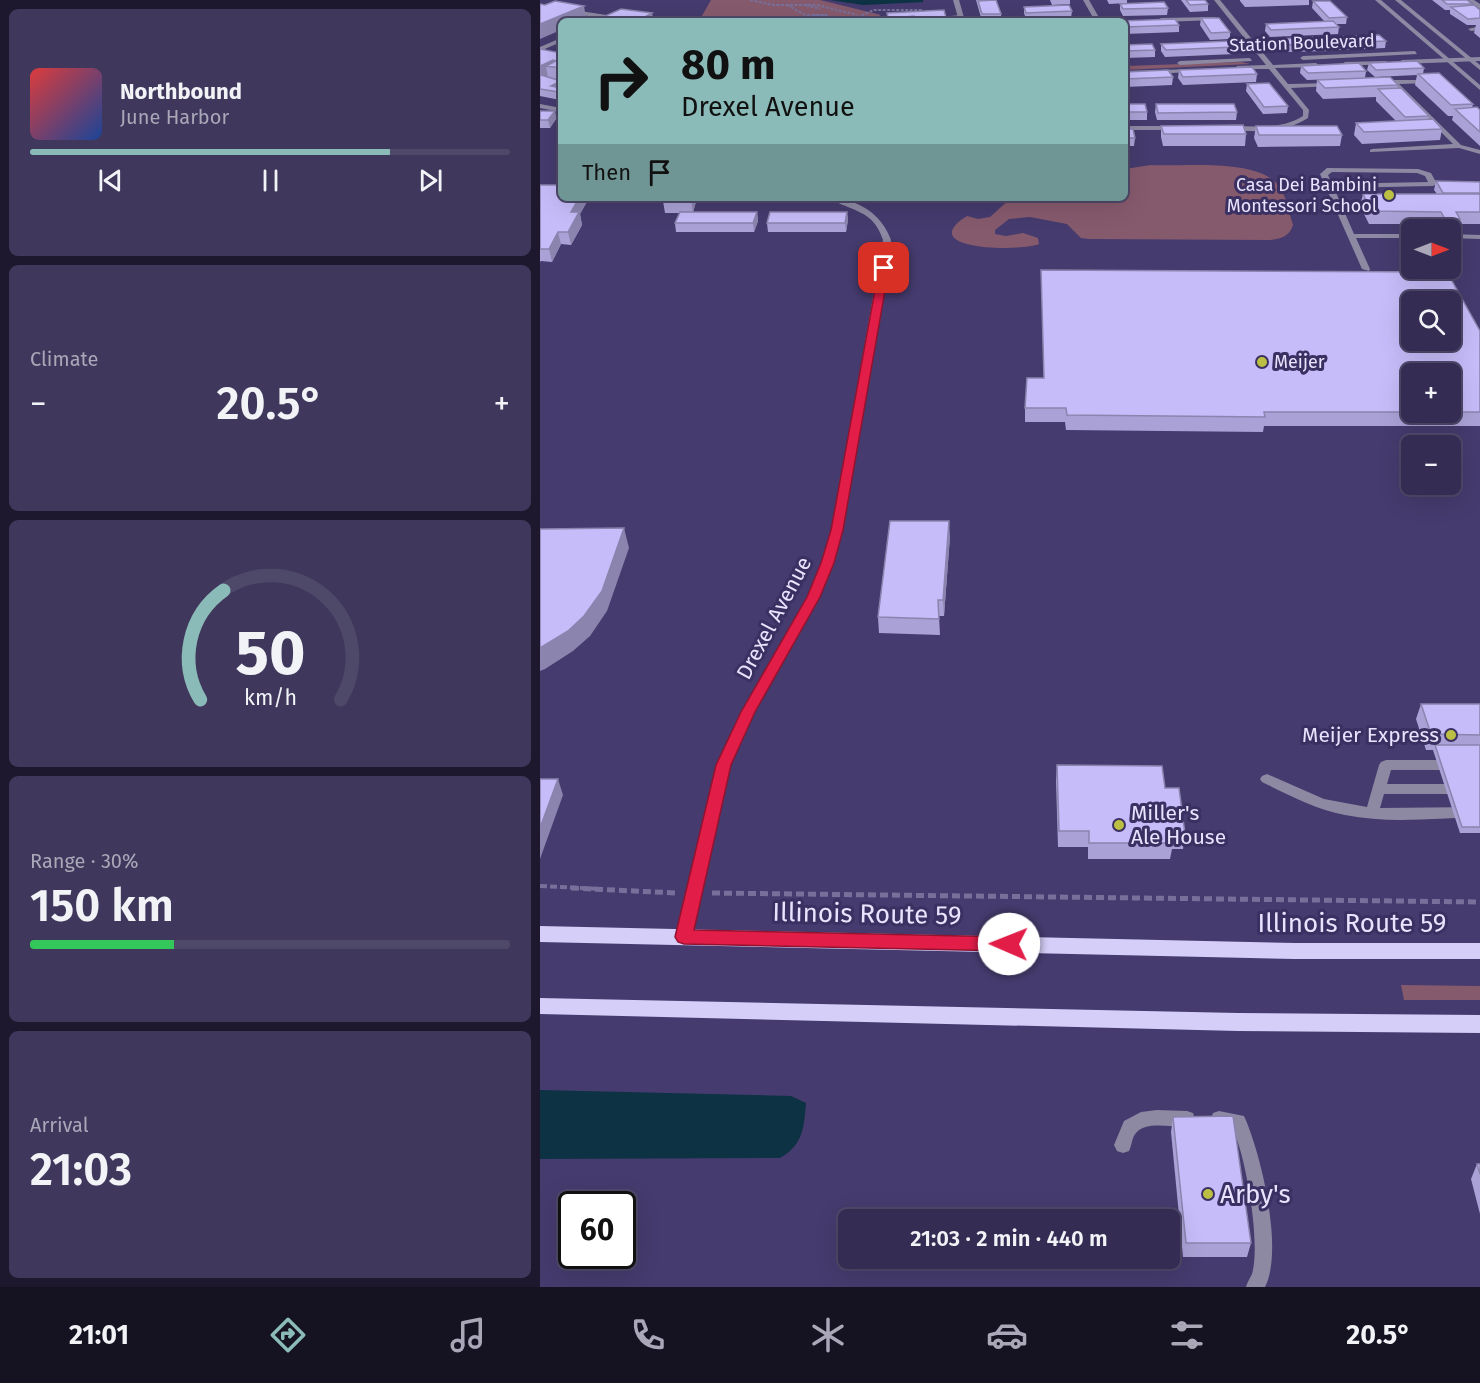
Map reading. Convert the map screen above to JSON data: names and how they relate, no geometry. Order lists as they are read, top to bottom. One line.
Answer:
{"streets":{"main road":["Illinois Route 59"],"street":["Station Boulevard","Drexel Avenue"]},"crossings":[["Drexel Avenue","Illinois Route 59"]],"places":["Casa Dei Bambini Montessori School","Meijer","Meijer Express","Miller's Ale House","Arby's"],"north":"right","page":{"turn":["80 m","Drexel Avenue"],"song":["Northbound","June Harbor"],"then":"Then","map_buttons":["+","−"],"tile":["Climate",["Range · 30%","150 km"],["Arrival","21:03"]],"heat":["−","20.5°","+"],"limit":"60","trip":"21:03 · 2 min · 440 m","tabs":["21:01","20.5°"],"gauge":["50","km/h"]}}
